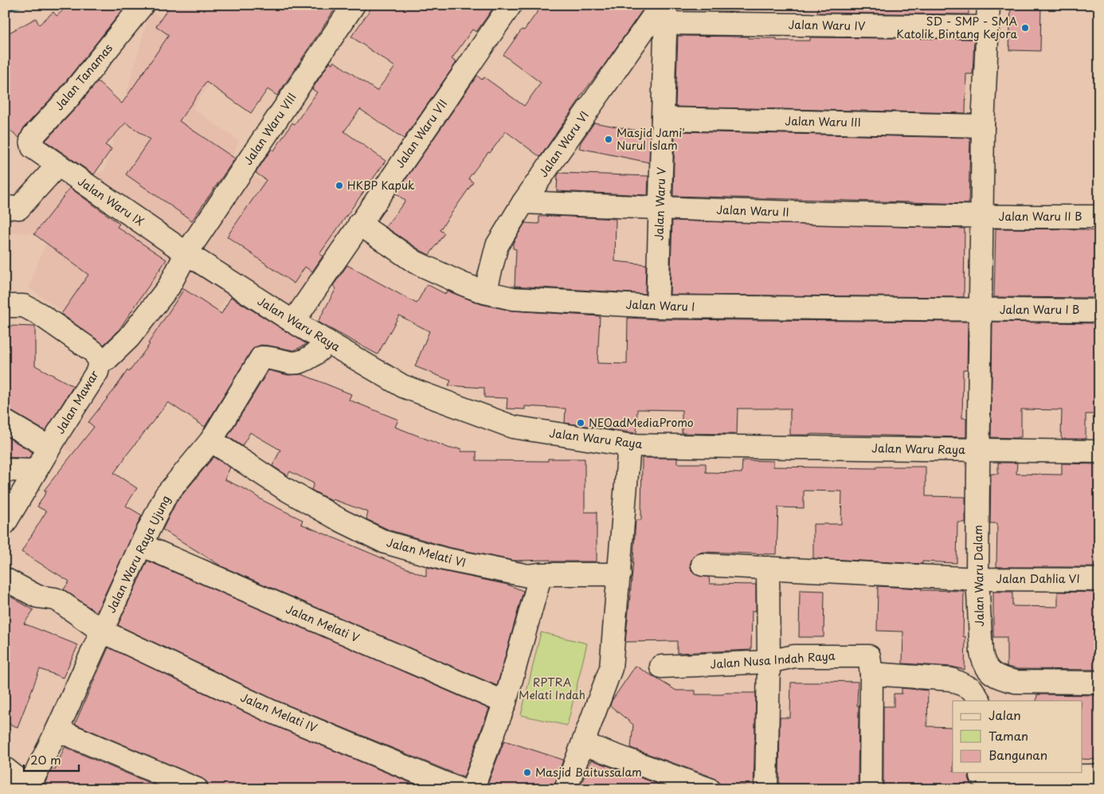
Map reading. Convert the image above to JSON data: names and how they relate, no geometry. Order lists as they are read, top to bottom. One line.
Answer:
{"streets":{"street":["Jalan Waru IV","Jalan Tanamas","Jalan Waru III","Jalan Waru VIII","Jalan Waru VII","Jalan Waru VI","Jalan Waru IX","Jalan Waru V","Jalan Waru II","Jalan Waru II B","Jalan Waru I","Jalan Waru I B","Jalan Waru Raya","Jalan Mawar","Jalan Melati VI","Jalan Waru Raya Ujung","Jalan Waru Dalam","Jalan Dahlia VI","Jalan Melati V","Jalan Nusa Indah Raya","Jalan Melati IV"]},"crossings":[["Jalan Waru IV","Jalan Waru VI"],["Jalan Waru IV","Jalan Waru V"],["Jalan Tanamas","Jalan Waru IX"],["Jalan Waru III","Jalan Waru V"],["Jalan Waru VIII","Jalan Waru IX"],["Jalan Waru VIII","Jalan Waru Raya"],["Jalan Waru VIII","Jalan Mawar"],["Jalan Waru VII","Jalan Waru I"],["Jalan Waru VII","Jalan Waru Raya"],["Jalan Waru VI","Jalan Waru V"],["Jalan Waru VI","Jalan Waru II"],["Jalan Waru VI","Jalan Waru I"],["Jalan Waru IX","Jalan Waru Raya"],["Jalan Waru IX","Jalan Mawar"],["Jalan Waru V","Jalan Waru II"],["Jalan Waru V","Jalan Waru I"],["Jalan Waru II","Jalan Waru II B"],["Jalan Waru I","Jalan Waru I B"],["Jalan Waru Raya","Jalan Mawar"],["Jalan Waru Raya","Jalan Waru Raya Ujung"],["Jalan Waru Raya","Jalan Waru Dalam"],["Jalan Melati VI","Jalan Waru Raya Ujung"],["Jalan Waru Raya Ujung","Jalan Melati V"],["Jalan Waru Raya Ujung","Jalan Melati IV"],["Jalan Waru Dalam","Jalan Dahlia VI"]],"parks":["RPTRA Melati Indah"],"places":["SD - SMP - SMA Katolik Bintang Kejora","Masjid Jami' Nurul Islam","HKBP Kapuk","NEOadMediaPromo","Masjid Baitussalam"],"legend":["Jalan","Taman","Bangunan"],"scale_bar":"20 m"}
